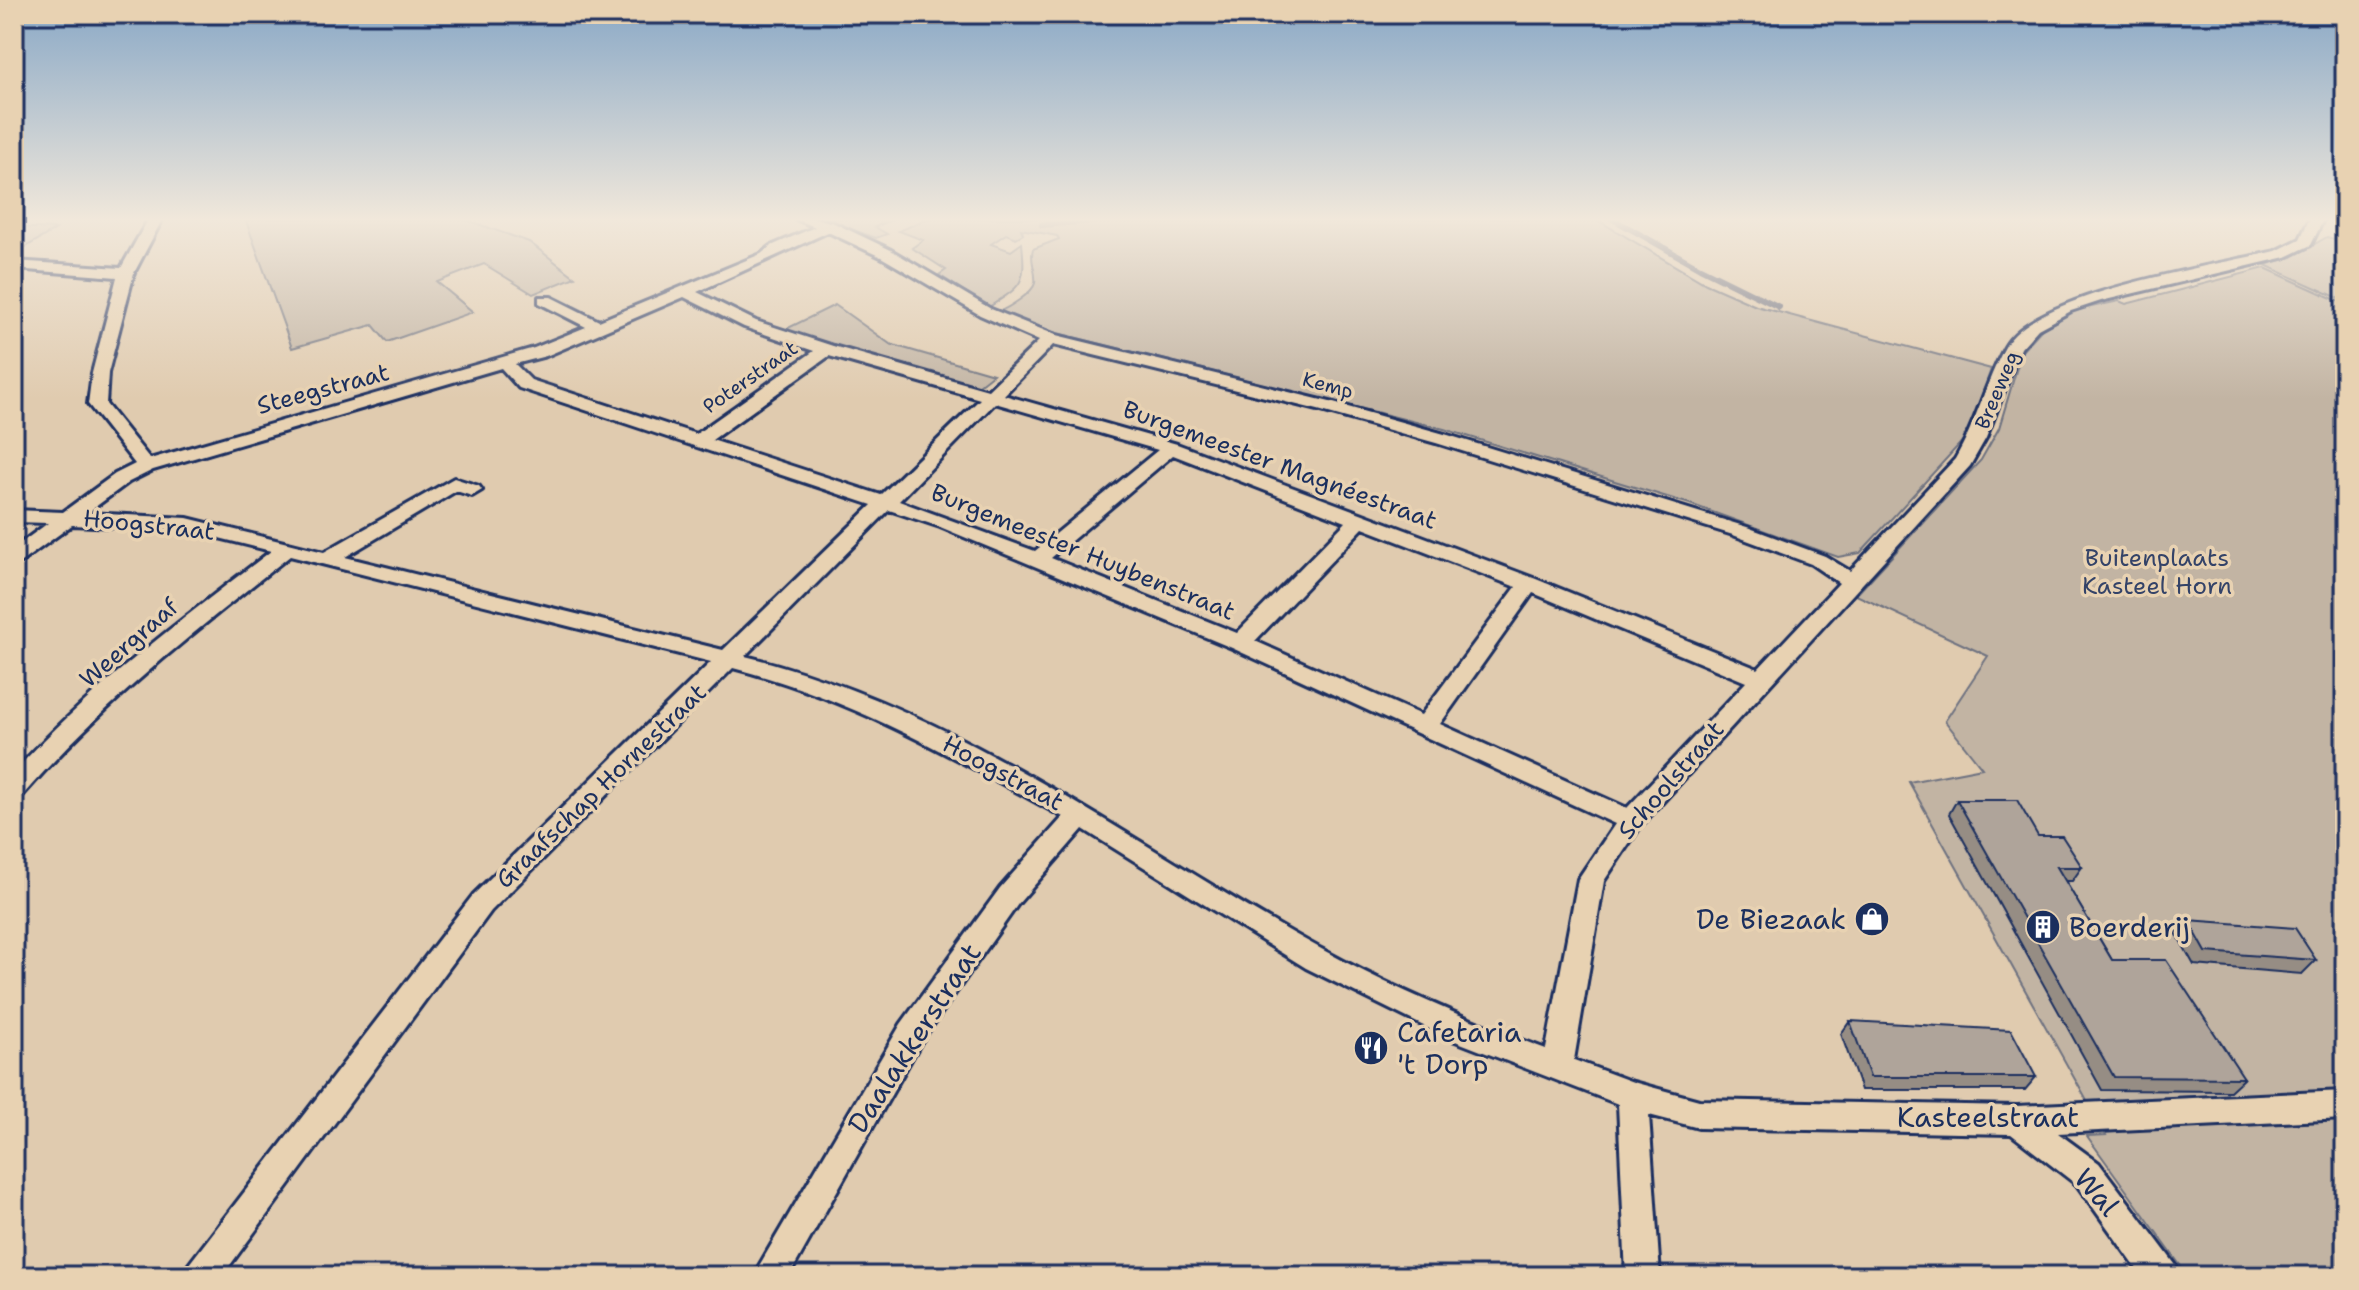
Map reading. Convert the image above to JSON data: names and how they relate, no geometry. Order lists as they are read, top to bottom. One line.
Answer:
{"streets":{"street":["Poterstraat","Kemp","Steegstraat","Breeweg","Burgemeester Magnéestraat","Hoogstraat","Burgemeester Huybenstraat","Weergraaf","Schoolstraat","Graafschap Hornestraat","Daalakkerstraat","Kasteelstraat","Wal"]},"crossings":[["Poterstraat","Burgemeester Magnéestraat"],["Poterstraat","Burgemeester Huybenstraat"],["Kemp","Breeweg"],["Kemp","Schoolstraat"],["Kemp","Graafschap Hornestraat"],["Steegstraat","Burgemeester Magnéestraat"],["Steegstraat","Hoogstraat"],["Steegstraat","Burgemeester Huybenstraat"],["Breeweg","Schoolstraat"],["Burgemeester Magnéestraat","Schoolstraat"],["Burgemeester Magnéestraat","Graafschap Hornestraat"],["Hoogstraat","Weergraaf"],["Hoogstraat","Schoolstraat"],["Hoogstraat","Graafschap Hornestraat"],["Hoogstraat","Daalakkerstraat"],["Hoogstraat","Kasteelstraat"],["Burgemeester Huybenstraat","Schoolstraat"],["Burgemeester Huybenstraat","Graafschap Hornestraat"],["Kasteelstraat","Wal"]],"parks":["Buitenplaats Kasteel Horn"],"places":{"shop":["De Biezaak"],"building":["Boerderij"],"restaurant":["Cafetaria 't Dorp"]}}
